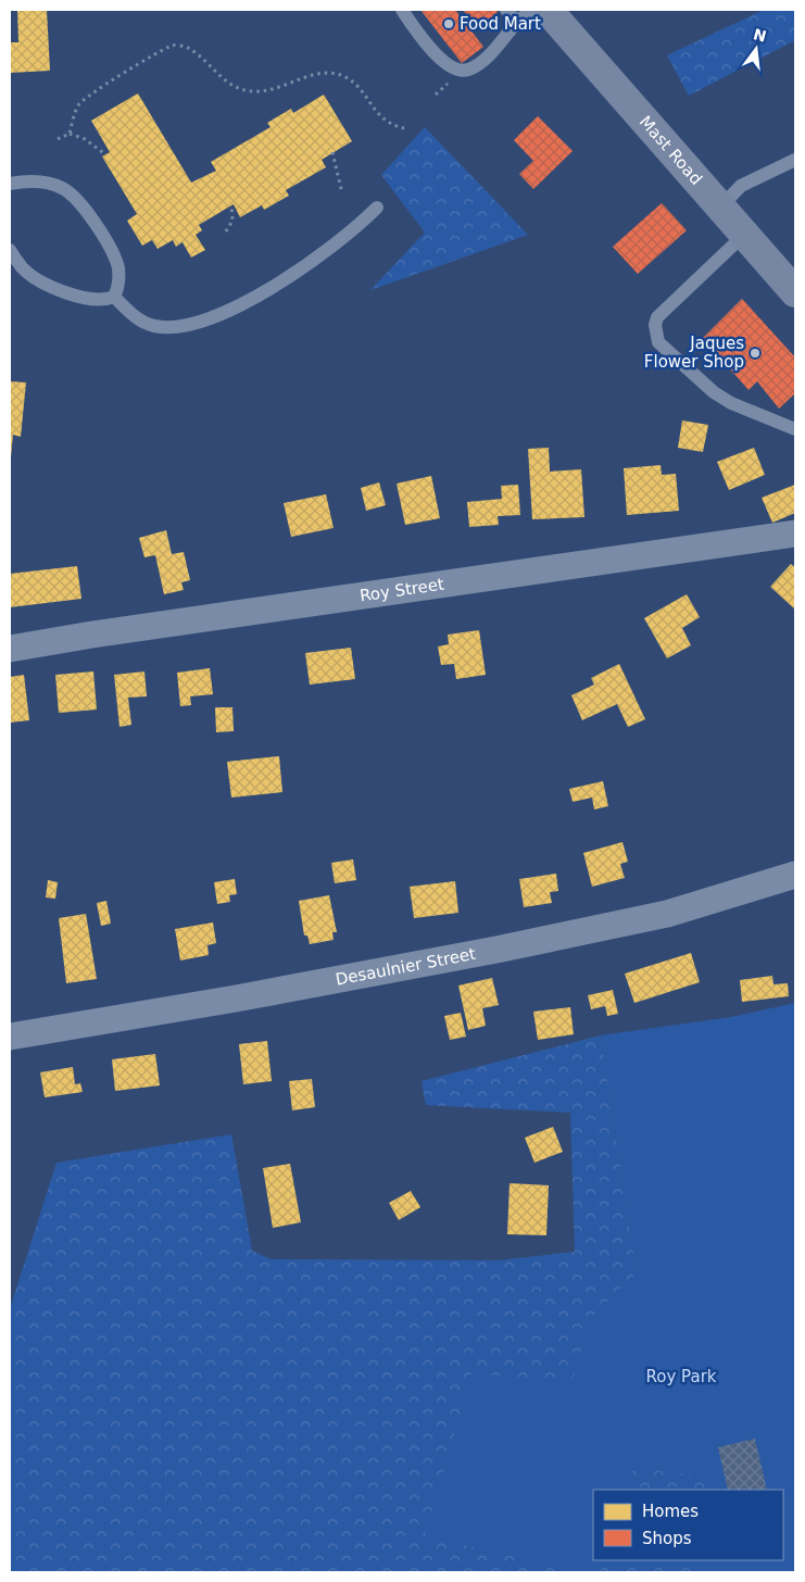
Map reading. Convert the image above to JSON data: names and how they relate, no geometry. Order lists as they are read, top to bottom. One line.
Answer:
{"streets":{"main road":["Mast Road"],"street":["Roy Street","Desaulnier Street"]},"parks":["Roy Park"],"places":["Food Mart","Jaques Flower Shop"],"legend":["Homes","Shops"],"north":"top"}
